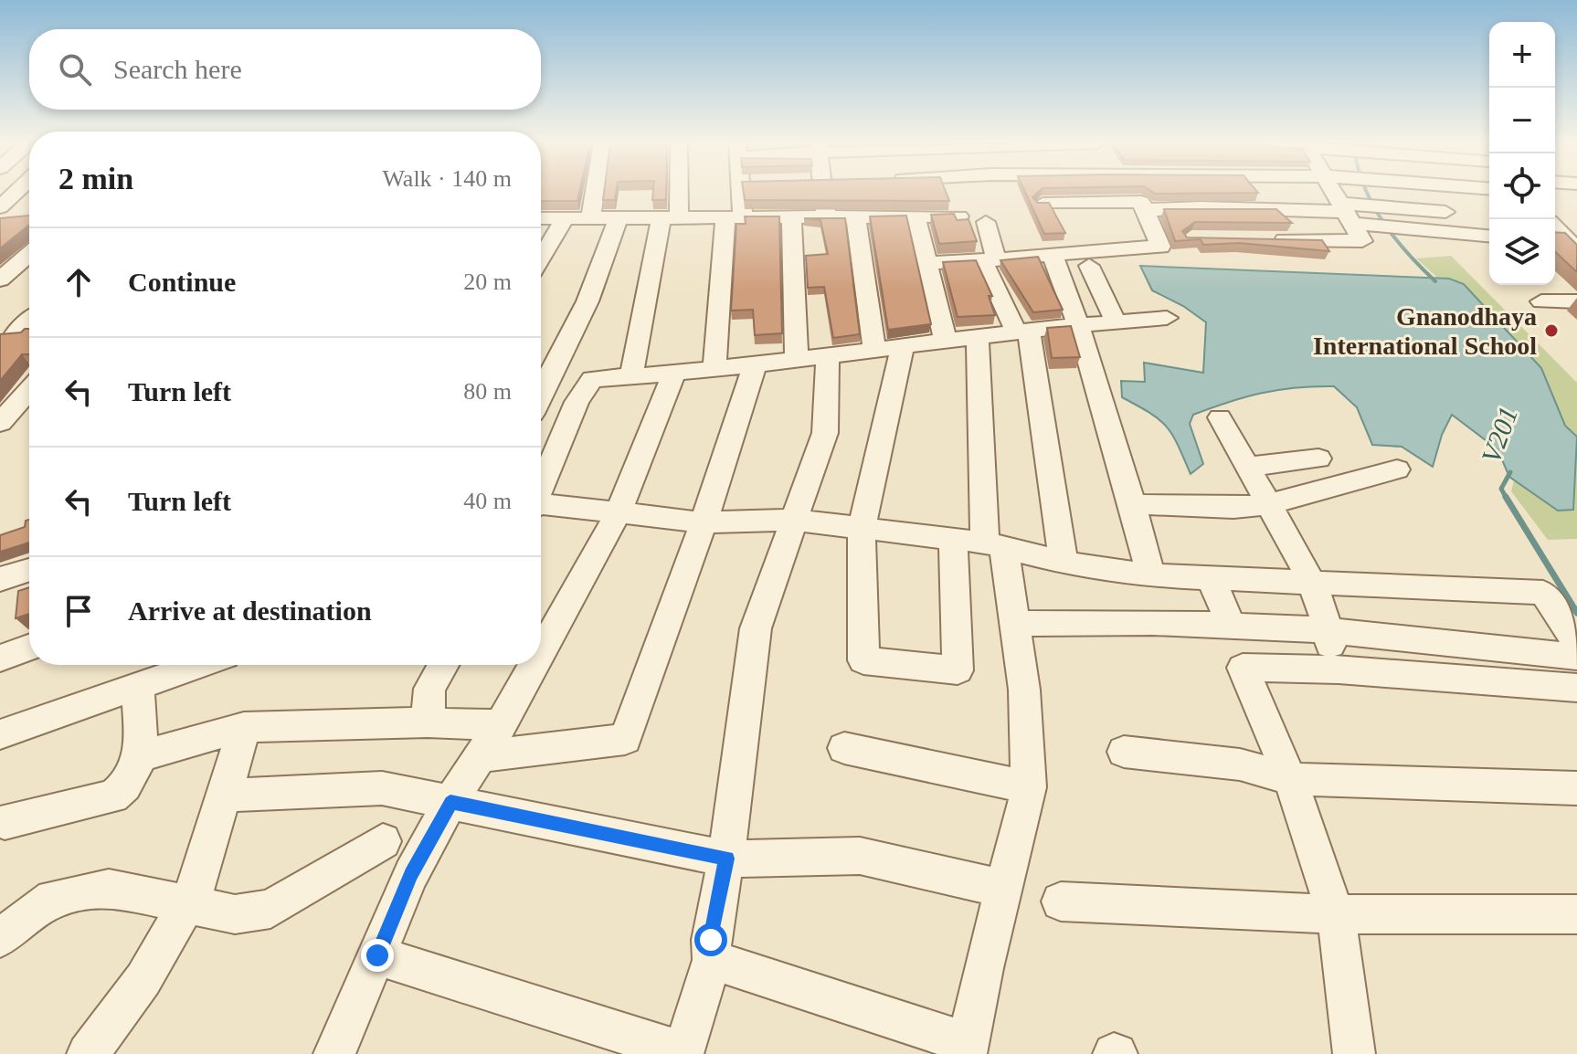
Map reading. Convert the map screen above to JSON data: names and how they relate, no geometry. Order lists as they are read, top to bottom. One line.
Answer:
{"water":["V201"],"places":["Gnanodhaya International School"],"page":{"map_buttons":["+","−"],"search":"Search here","heading":["2 min","Walk · 140 m"],"list":[["Continue","20 m"],["Turn left","80 m"],["Turn left","40 m"],"Arrive at destination"]}}
